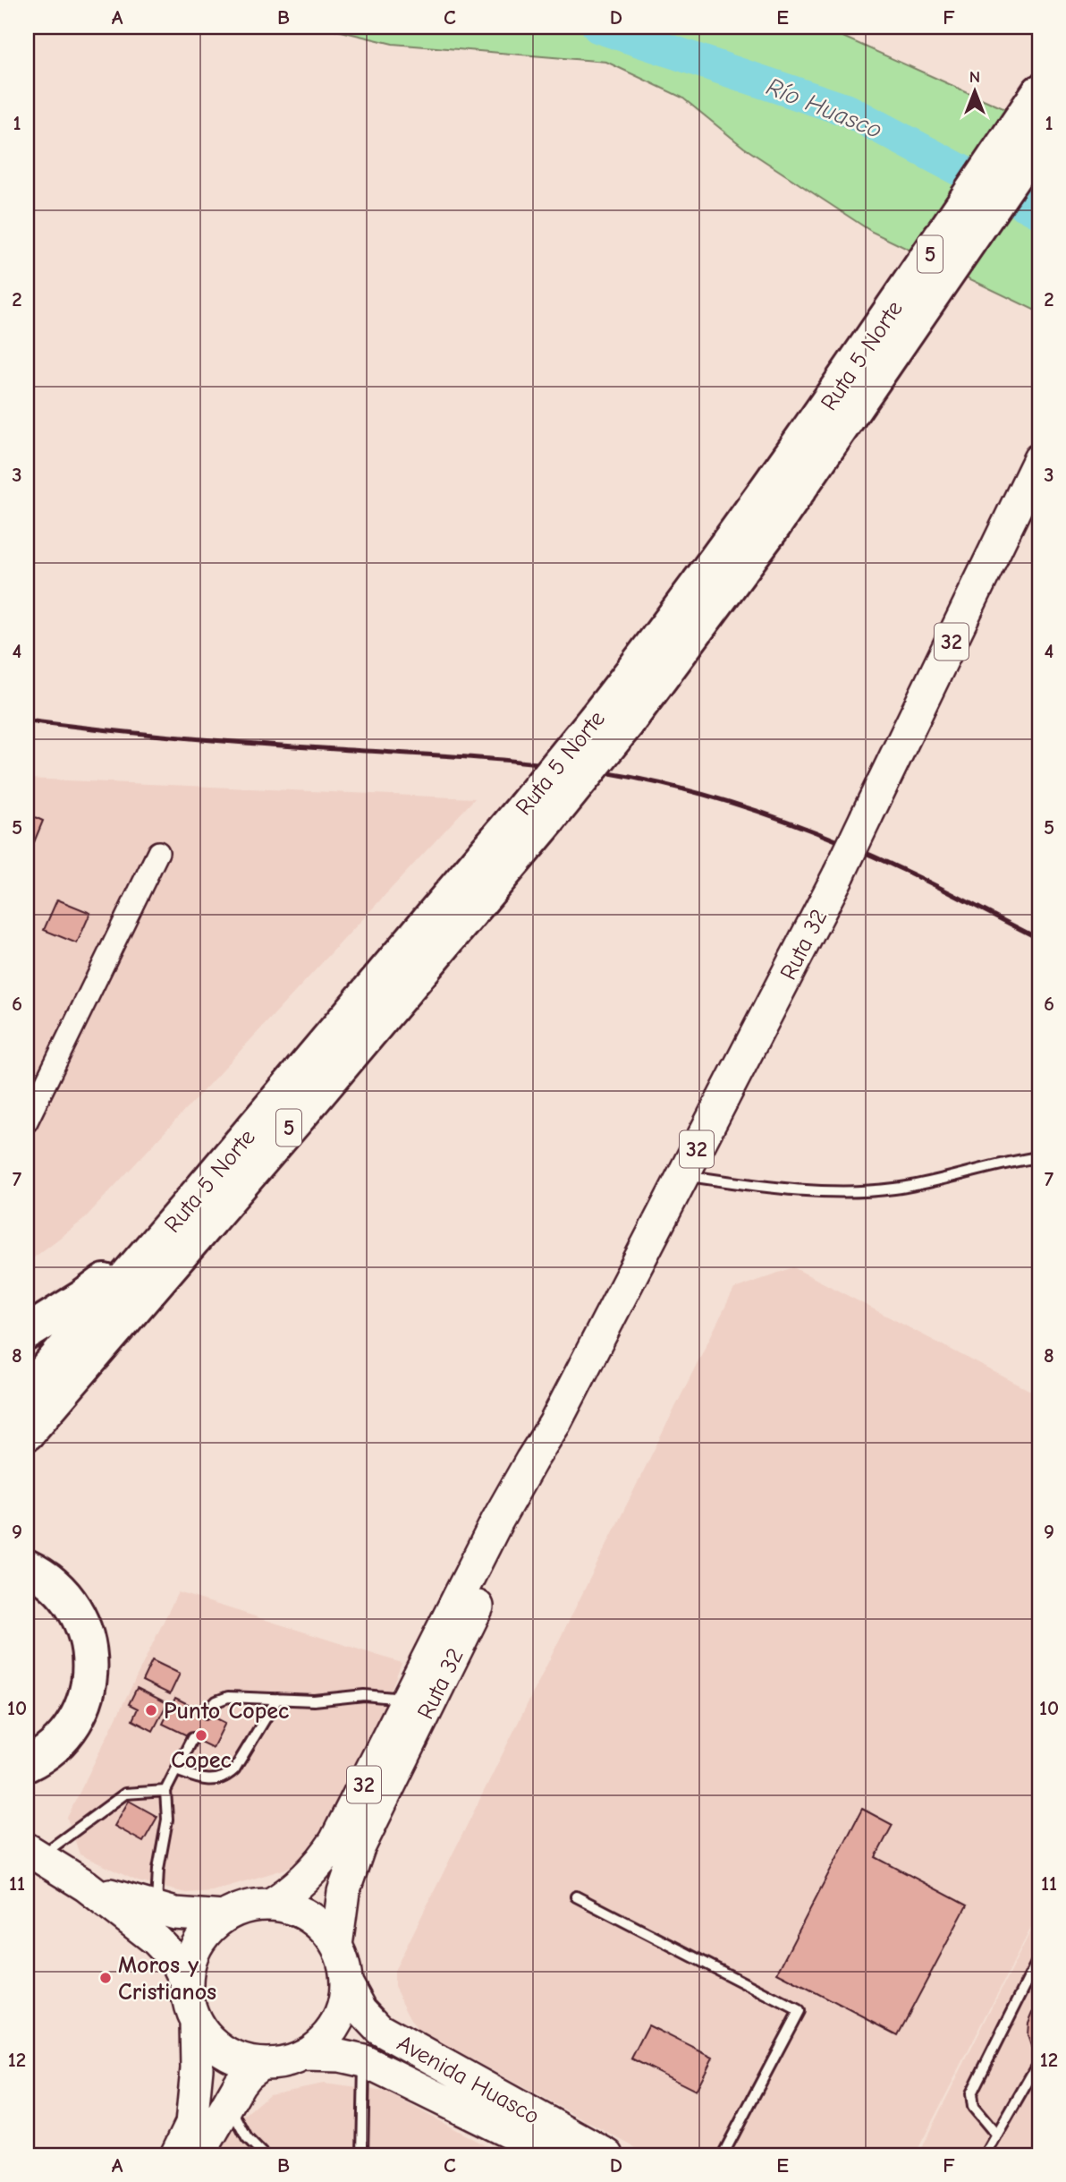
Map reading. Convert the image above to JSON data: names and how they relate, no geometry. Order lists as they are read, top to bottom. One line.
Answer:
{"streets":{"highway":["5","Ruta 5 Norte"],"main road":["32","Ruta 32","Avenida Huasco"]},"crossings":[["32","Ruta 32"],["32","Avenida Huasco"],["Ruta 32","Avenida Huasco"]],"water":["Río Huasco"],"places":["Punto Copec","Copec","Moros y Cristianos"],"north":"top","grid":{"columns":["A","B","C","D","E","F"],"rows":["1","2","3","4","5","6","7","8","9","10","11","12"]}}
